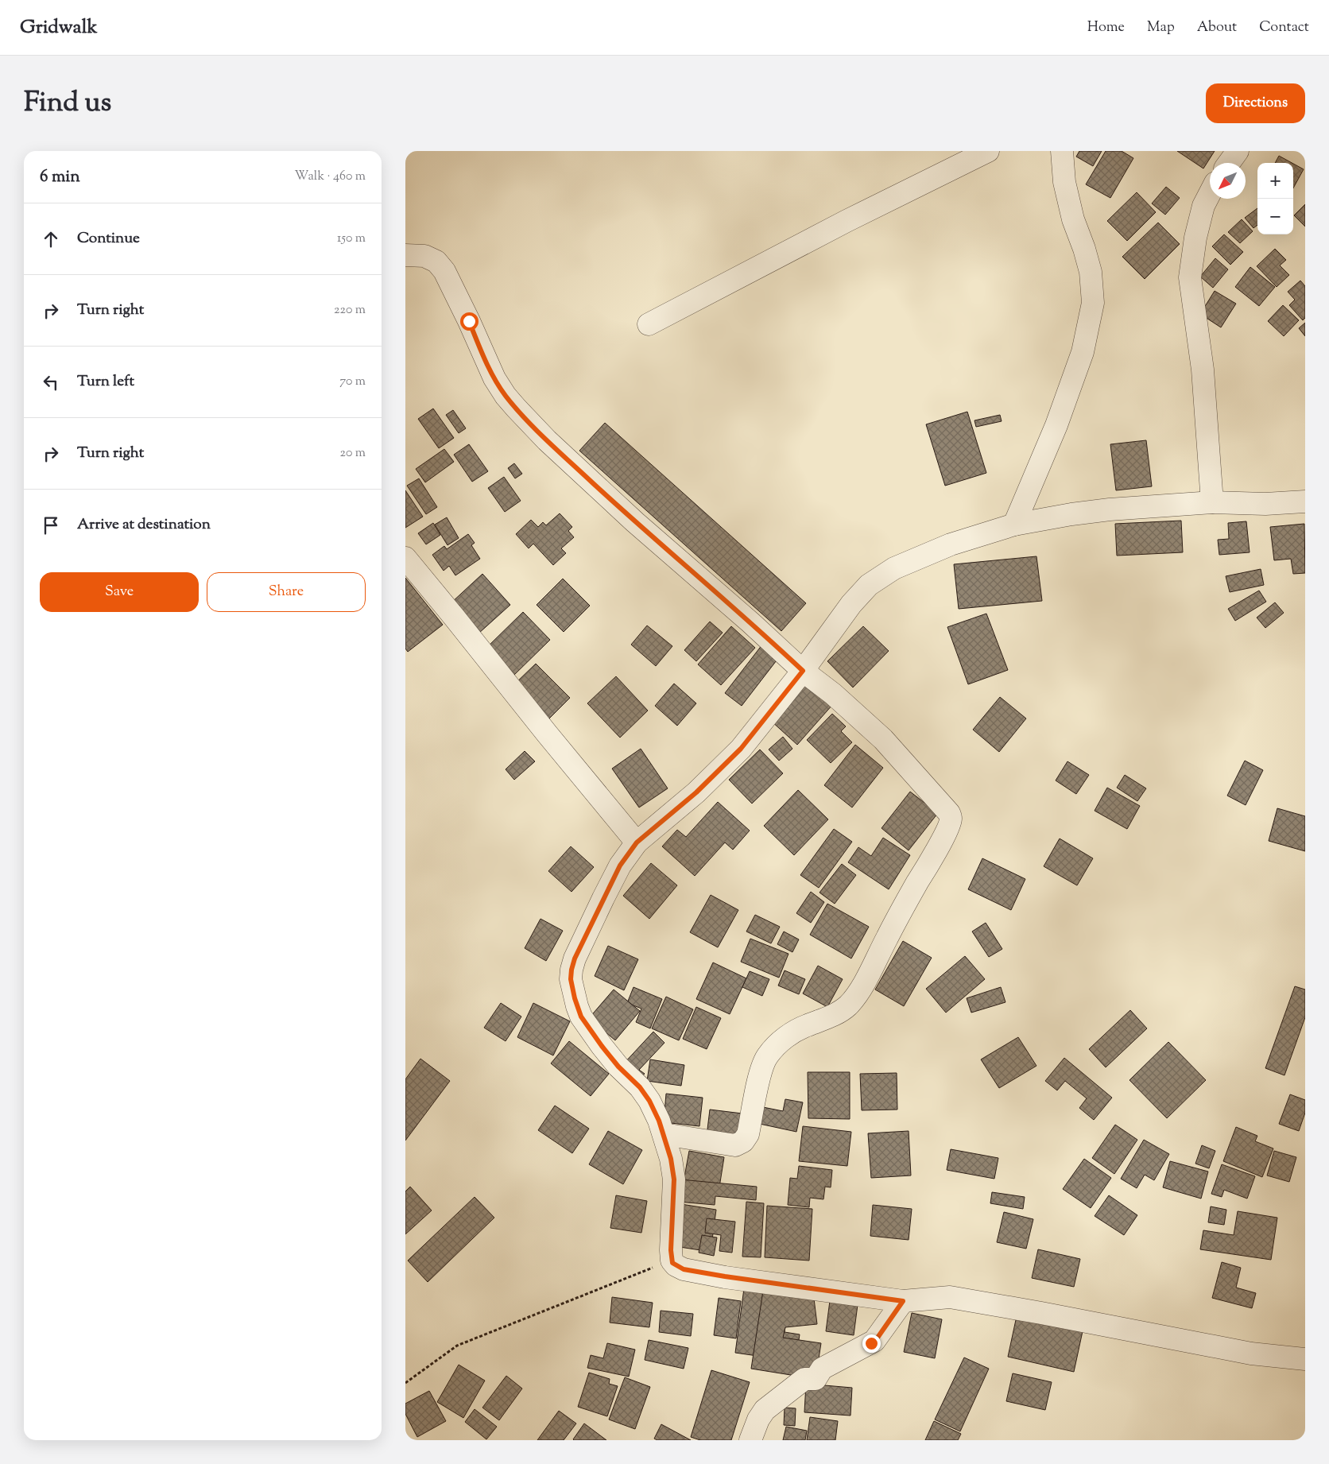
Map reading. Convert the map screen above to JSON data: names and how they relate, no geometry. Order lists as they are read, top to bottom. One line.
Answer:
{"north":"bottom left","page":{"header":"Gridwalk","nav":["Home","Map","About","Contact"],"title":"Find us","buttons":["Directions",["Save","Share"]],"heading":["6 min","Walk · 460 m"],"map_buttons":["+","−"],"list":[["Continue","150 m"],["Turn right","220 m"],["Turn left","70 m"],["Turn right","20 m"],"Arrive at destination"]}}
